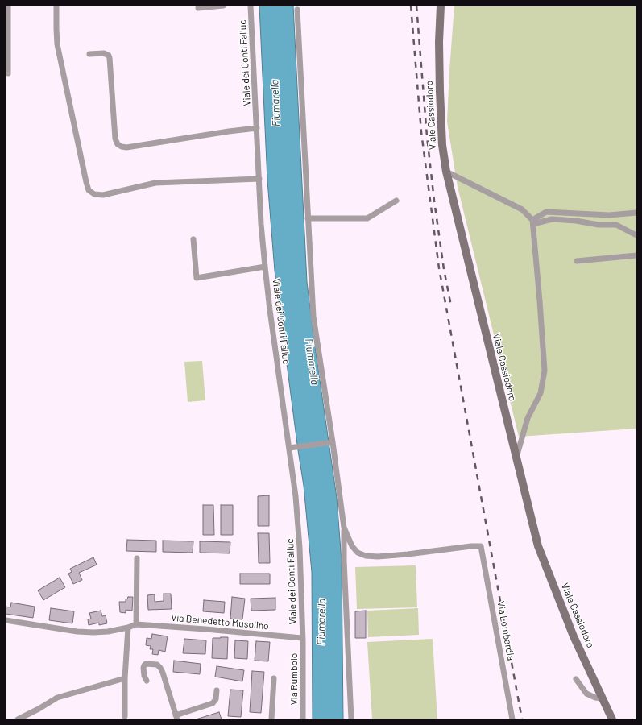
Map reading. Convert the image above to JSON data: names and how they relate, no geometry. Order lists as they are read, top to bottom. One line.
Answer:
{"streets":{"main road":["Viale Cassiodoro"],"street":["Viale dei Conti Falluc","Via Benedetto Musolino","Via Lombardia","Via Rumbolo"]},"crossings":[["Viale dei Conti Falluc","Via Benedetto Musolino"],["Viale dei Conti Falluc","Via Rumbolo"],["Via Benedetto Musolino","Via Rumbolo"]],"water":["Fiumarella"]}
